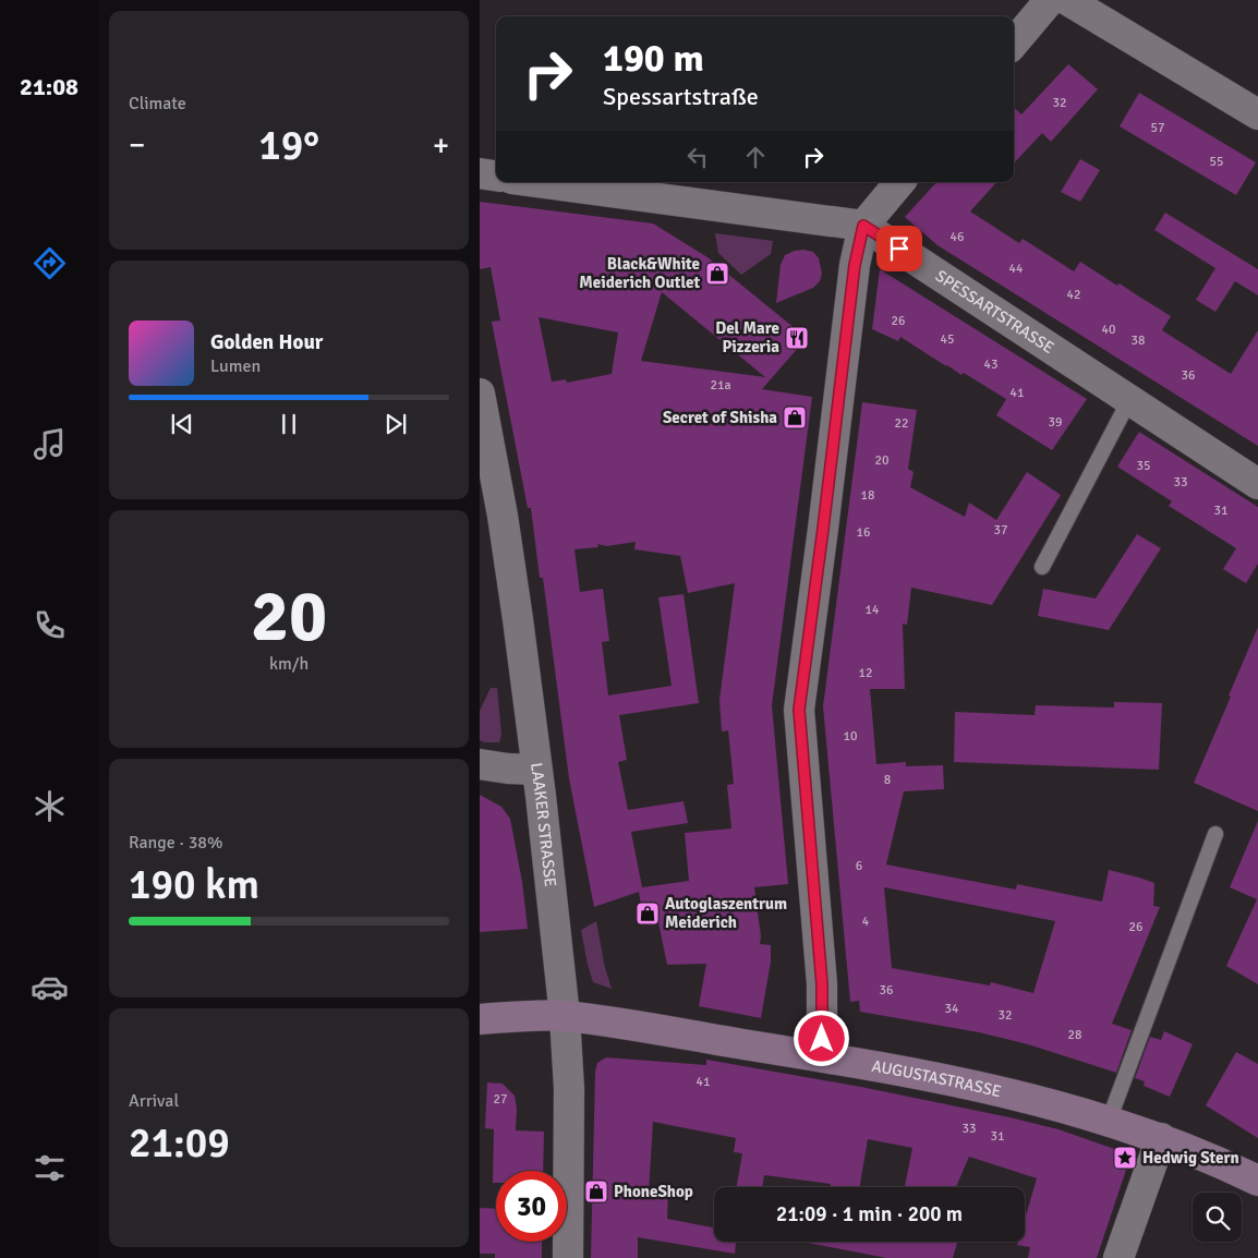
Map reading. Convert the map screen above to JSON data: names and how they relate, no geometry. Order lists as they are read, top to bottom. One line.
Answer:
{"streets":{"main road":["AUGUSTASTRASSE"],"street":["SPESSARTSTRASSE","LAAKER STRASSE"]},"crossings":[["LAAKER STRASSE","AUGUSTASTRASSE"]],"places":{"shop":["Black&White Meiderich Outlet","Secret of Shisha","Autoglaszentrum Meiderich","PhoneShop"],"restaurant":["Del Mare Pizzeria"],"place":["Hedwig Stern"]},"house_numbers":["32","57","55","46","44","42","26","40","45","38","43","36","21a","41","39","22","20","35","33","18","31","37","16","14","12","10","8","6","4","26","36","34","32","28","41","27","33","31"],"page":{"tabs":"21:08","tile":["Climate",["20","km/h"],["Range · 38%","190 km"],["Arrival","21:09"]],"turn":["190 m","Spessartstraße"],"heat":["−","19°","+"],"song":["Golden Hour","Lumen"],"limit":"30","trip":"21:09 · 1 min · 200 m"}}
